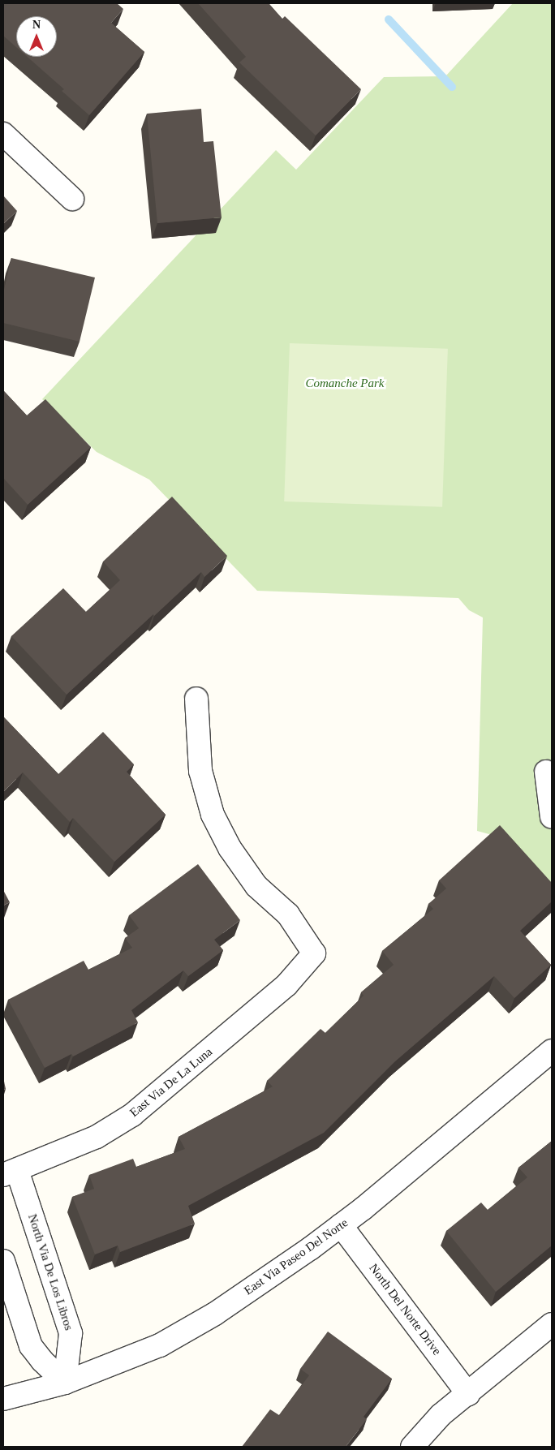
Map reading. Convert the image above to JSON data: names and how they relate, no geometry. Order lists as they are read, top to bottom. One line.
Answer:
{"streets":{"street":["East Via De La Luna","East Via Paseo Del Norte","North Via De Los Libros","North Del Norte Drive"]},"crossings":[["East Via De La Luna","North Via De Los Libros"],["East Via Paseo Del Norte","North Via De Los Libros"],["East Via Paseo Del Norte","North Del Norte Drive"]],"parks":["Comanche Park"],"north":"top"}
